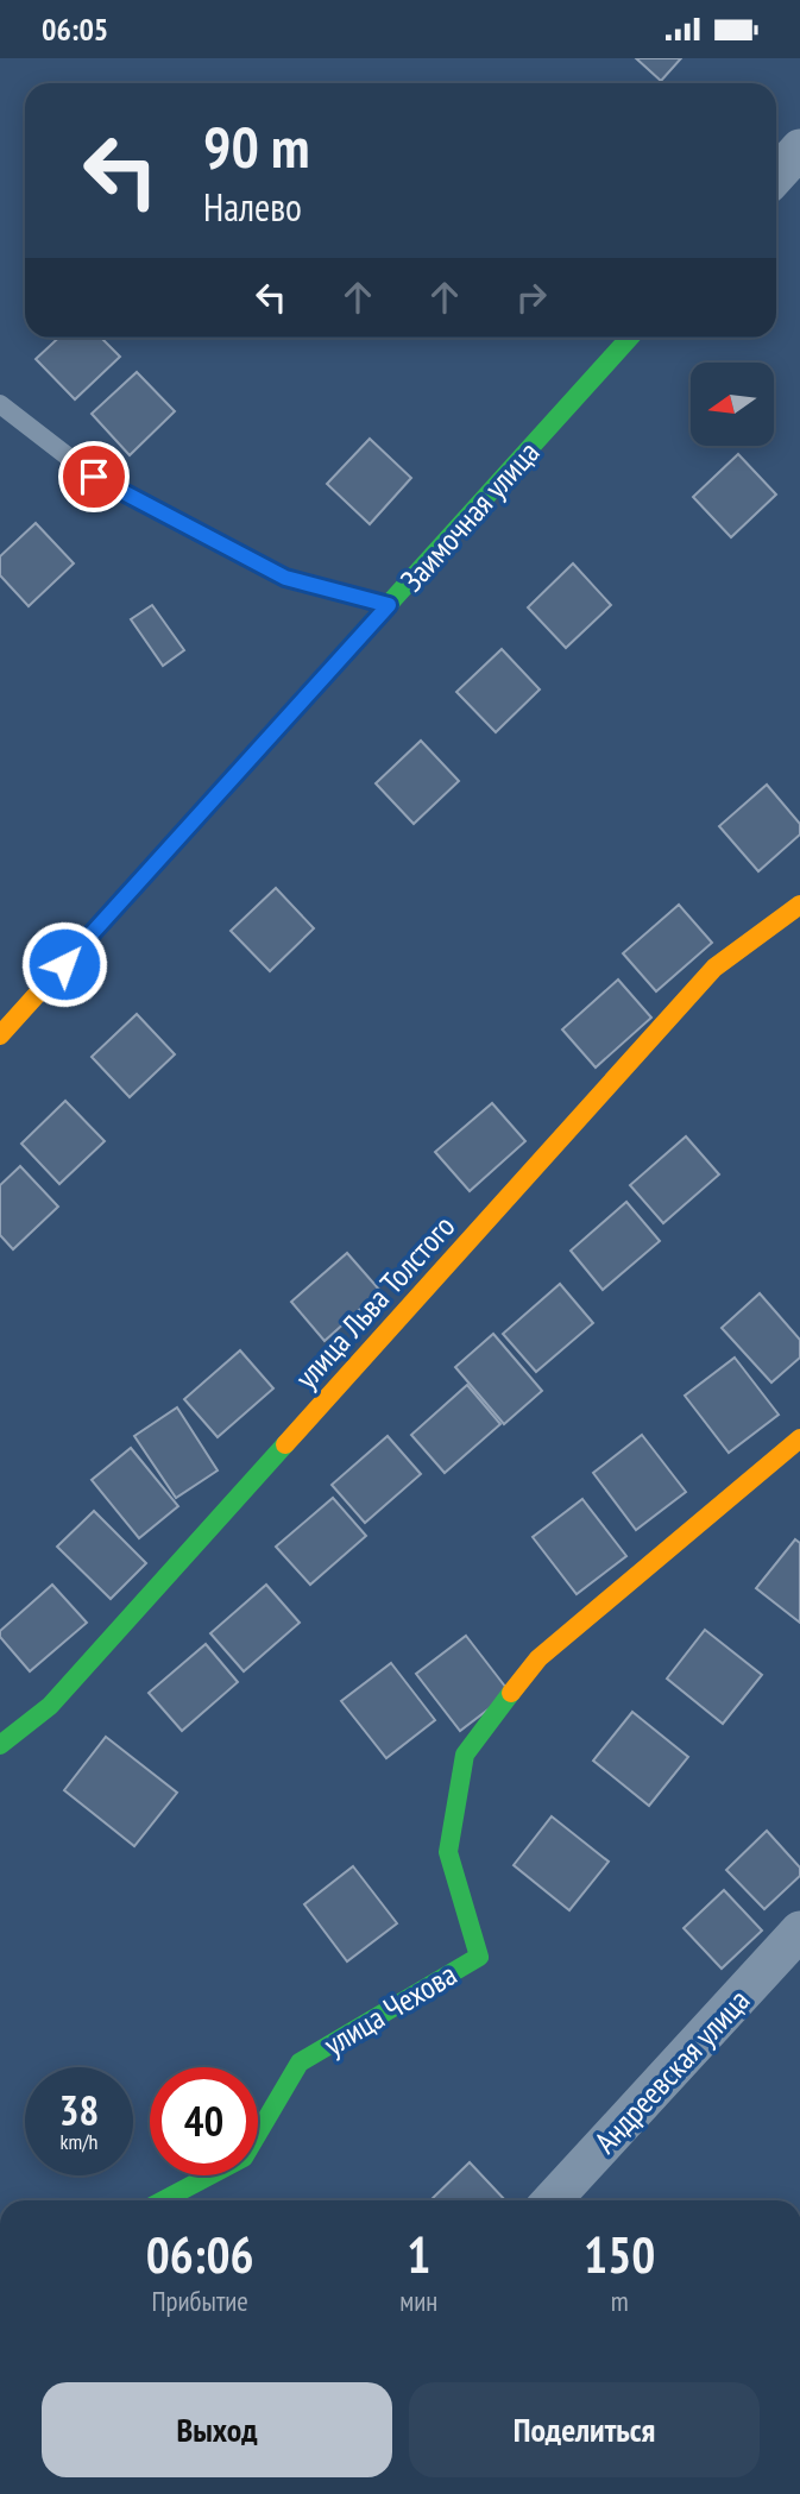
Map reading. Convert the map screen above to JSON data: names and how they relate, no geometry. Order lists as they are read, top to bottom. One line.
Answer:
{"streets":{"street":["Заимочная улица","улица Льва Толстого","улица Чехова","Андреевская улица"]},"north":"left","page":{"status":"06:05","turn":["90 m","Налево"],"speed":"38 km/h","limit":"40","eta":["06:06","Прибытие","1","мин","150","m"],"buttons":["Выход","Поделиться"]}}
